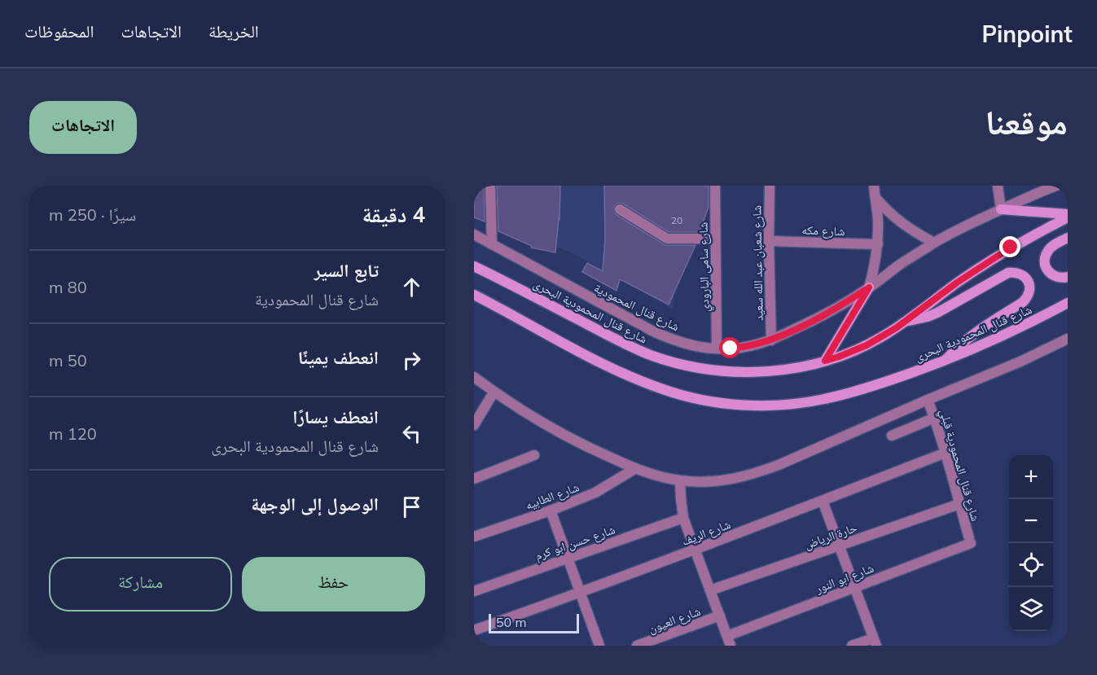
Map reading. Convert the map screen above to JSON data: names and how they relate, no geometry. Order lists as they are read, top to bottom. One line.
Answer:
{"streets":{"main road":["شارع قنال المحمودية البحرى"],"street":["شارع مكه","شارع شعبان عبد الله سعيد","شارع سامى البارودي","شارع قنال المحمودية","شارع قنال المحمودية قبلي","شارع الطابيه","شارع الريف","حارة الرياض","شارع حسن ابو كرم","شارع ابو النور","شارع العيون"]},"crossings":[["شارع مكه","شارع شعبان عبد الله سعيد"],["شارع شعبان عبد الله سعيد","شارع قنال المحمودية"],["شارع سامى البارودي","شارع قنال المحمودية"],["شارع قنال المحمودية قبلي","شارع الريف"],["شارع قنال المحمودية قبلي","حارة الرياض"],["شارع قنال المحمودية قبلي","شارع ابو النور"]],"house_numbers":["20"],"scale_bar":"50 m","page":{"header":"Pinpoint","nav":["الخريطة","الاتجاهات","المحفوظات"],"title":"موقعنا","buttons":["الاتجاهات",["حفظ","مشاركة"]],"heading":["4 دقيقة","سيرًا · 250 m"],"list":[["تابع السير","شارع قنال المحمودية","80 m"],["انعطف يمينًا","50 m"],["انعطف يسارًا","شارع قنال المحمودية البحرى","120 m"],"الوصول إلى الوجهة"],"map_buttons":["+","−"],"scale":"50 m"}}
